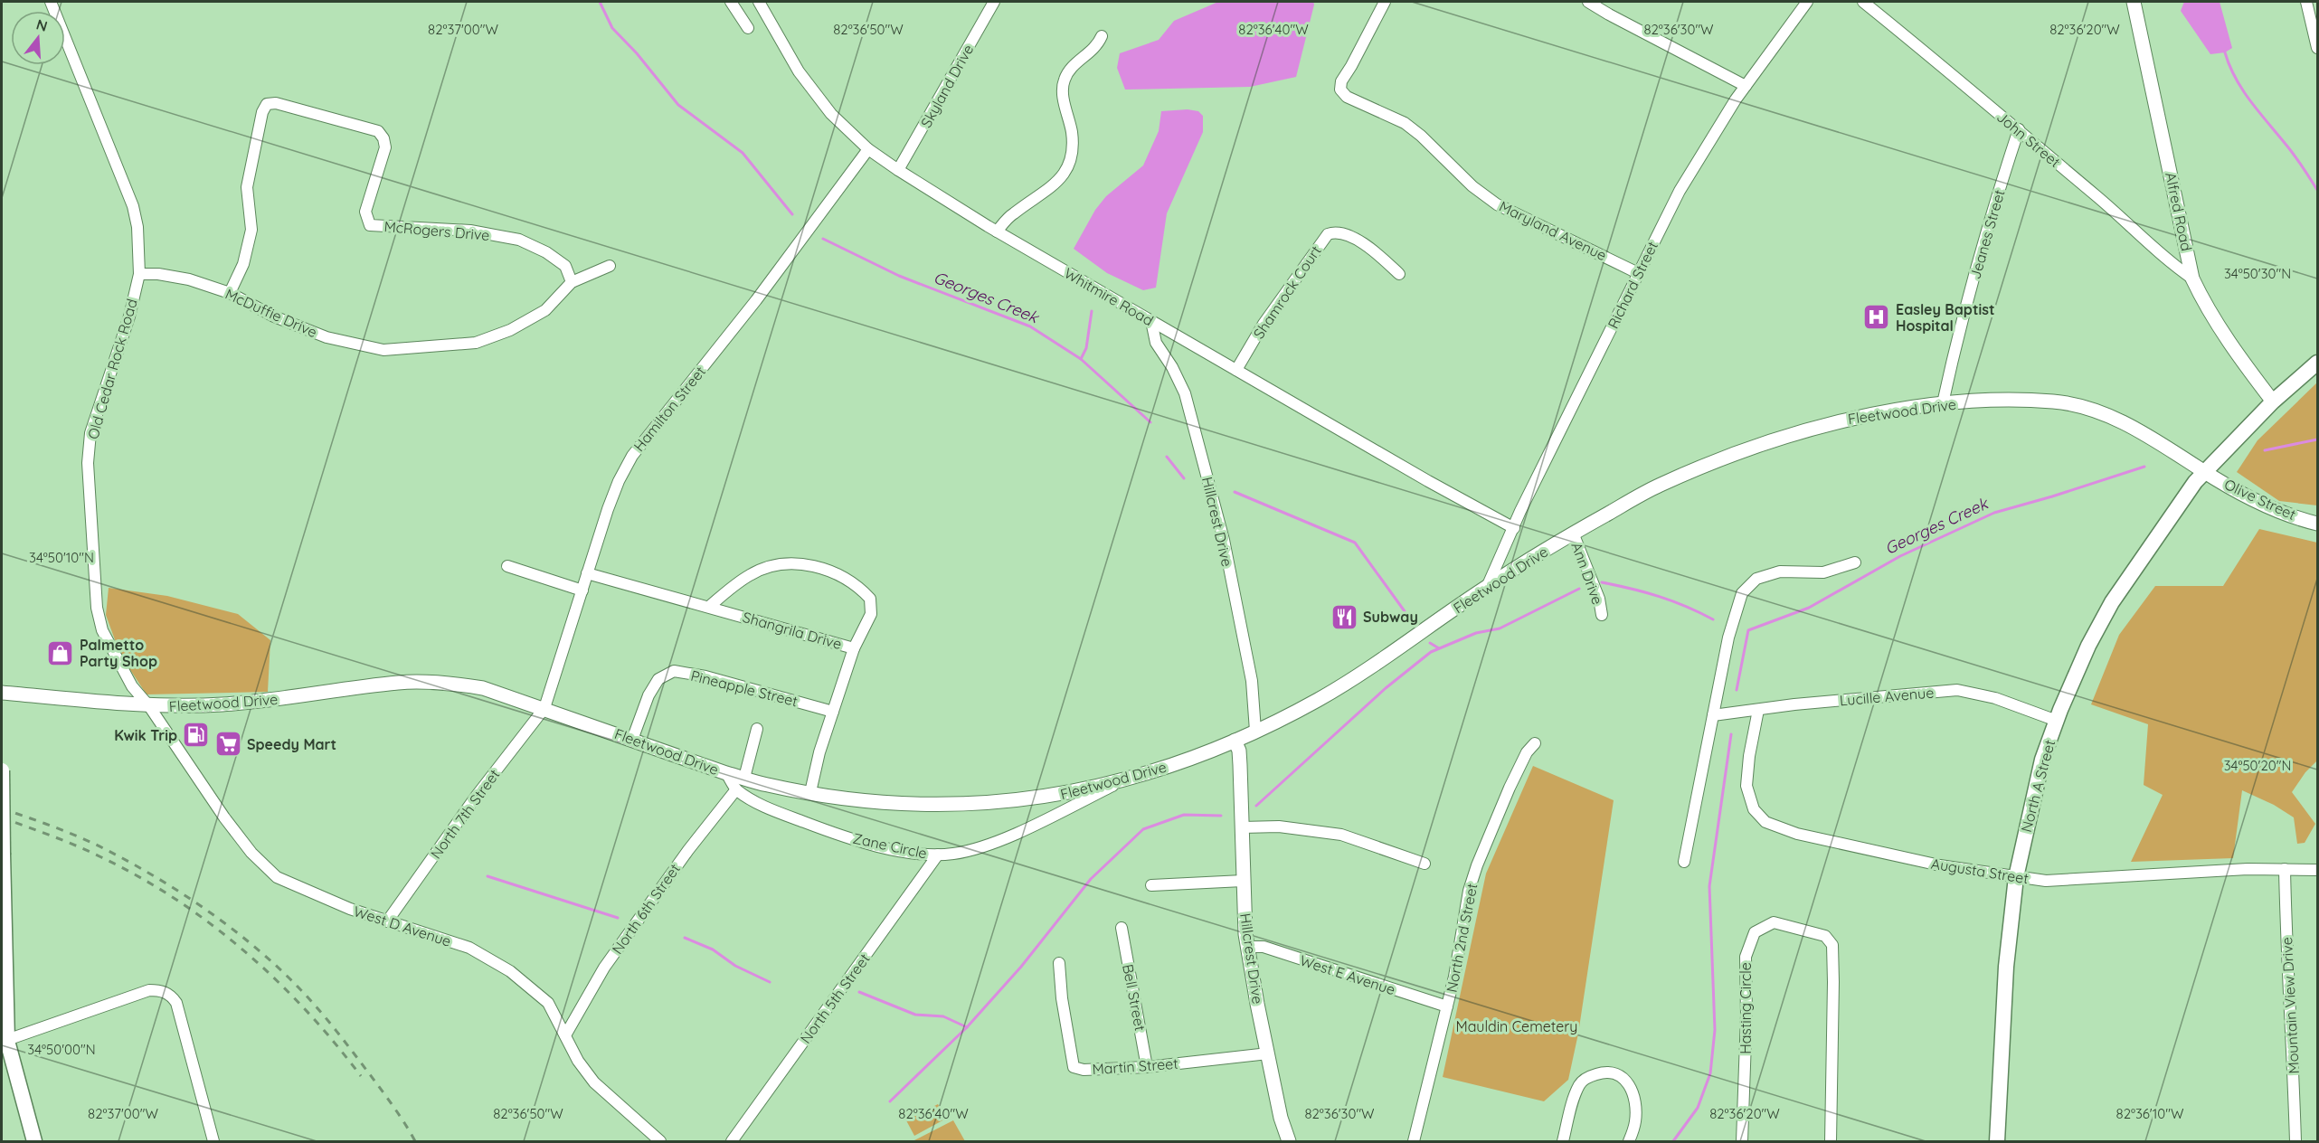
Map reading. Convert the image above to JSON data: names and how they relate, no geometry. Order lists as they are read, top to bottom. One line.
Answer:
{"streets":{"main road":["North A Street"],"street":["Skyland Drive","John Street","Alfred Road","McRogers Drive","Maryland Avenue","Jeanes Street","Richard Street","Shamrock Court","Whitmire Road","McDuffie Drive","Old Cedar Rock Road","Hamilton Street","Fleetwood Drive","Olive Street","Hillcrest Drive","Ann Drive","Shangrila Drive","Pineapple Street","Lucille Avenue","North 7th Street","Zane Circle","Augusta Street","North 6th Street","West D Avenue","North 2nd Street","West E Avenue","Bell Street","North 5th Street","Mountain View Drive","Hasting Circle","Martin Street"]},"crossings":[["Skyland Drive","Whitmire Road"],["John Street","Alfred Road"],["John Street","Jeanes Street"],["Alfred Road","North A Street"],["McRogers Drive","McDuffie Drive"],["Maryland Avenue","Richard Street"],["Jeanes Street","Fleetwood Drive"],["Richard Street","Whitmire Road"],["Richard Street","Fleetwood Drive"],["Shamrock Court","Whitmire Road"],["Whitmire Road","Hamilton Street"],["Whitmire Road","Hillcrest Drive"],["McDuffie Drive","Old Cedar Rock Road"],["Old Cedar Rock Road","Fleetwood Drive"],["Old Cedar Rock Road","West D Avenue"],["Hamilton Street","Fleetwood Drive"],["Hamilton Street","Shangrila Drive"],["Hamilton Street","North 7th Street"],["Fleetwood Drive","Olive Street"],["Fleetwood Drive","Hillcrest Drive"],["Fleetwood Drive","Ann Drive"],["Fleetwood Drive","Shangrila Drive"],["Fleetwood Drive","Pineapple Street"],["Fleetwood Drive","North A Street"],["Fleetwood Drive","North 7th Street"],["Fleetwood Drive","Zane Circle"],["Fleetwood Drive","North 6th Street"],["Fleetwood Drive","West D Avenue"],["Olive Street","North A Street"],["Hillcrest Drive","West E Avenue"],["Hillcrest Drive","Martin Street"],["Shangrila Drive","Pineapple Street"],["Lucille Avenue","North A Street"],["Lucille Avenue","Augusta Street"],["North A Street","Augusta Street"],["North 7th Street","West D Avenue"],["Zane Circle","North 6th Street"],["Zane Circle","North 5th Street"],["Augusta Street","Mountain View Drive"],["North 6th Street","West D Avenue"],["North 2nd Street","West E Avenue"],["Bell Street","Martin Street"]],"water":["Georges Creek"],"parks":["Mauldin Cemetery"],"places":{"hospital":["Easley Baptist Hospital"],"restaurant":["Subway"],"shop":["Palmetto Party Shop"],"fuel station":["Kwik Trip"],"supermarket":["Speedy Mart"]},"north":"top","coordinates":["82°37'00\"W","82°36'50\"W","82°36'40\"W","82°36'30\"W","82°36'20\"W","34°50'30\"N","34°50'10\"N","34°50'20\"N","34°50'00\"N","82°36'10\"W"]}
